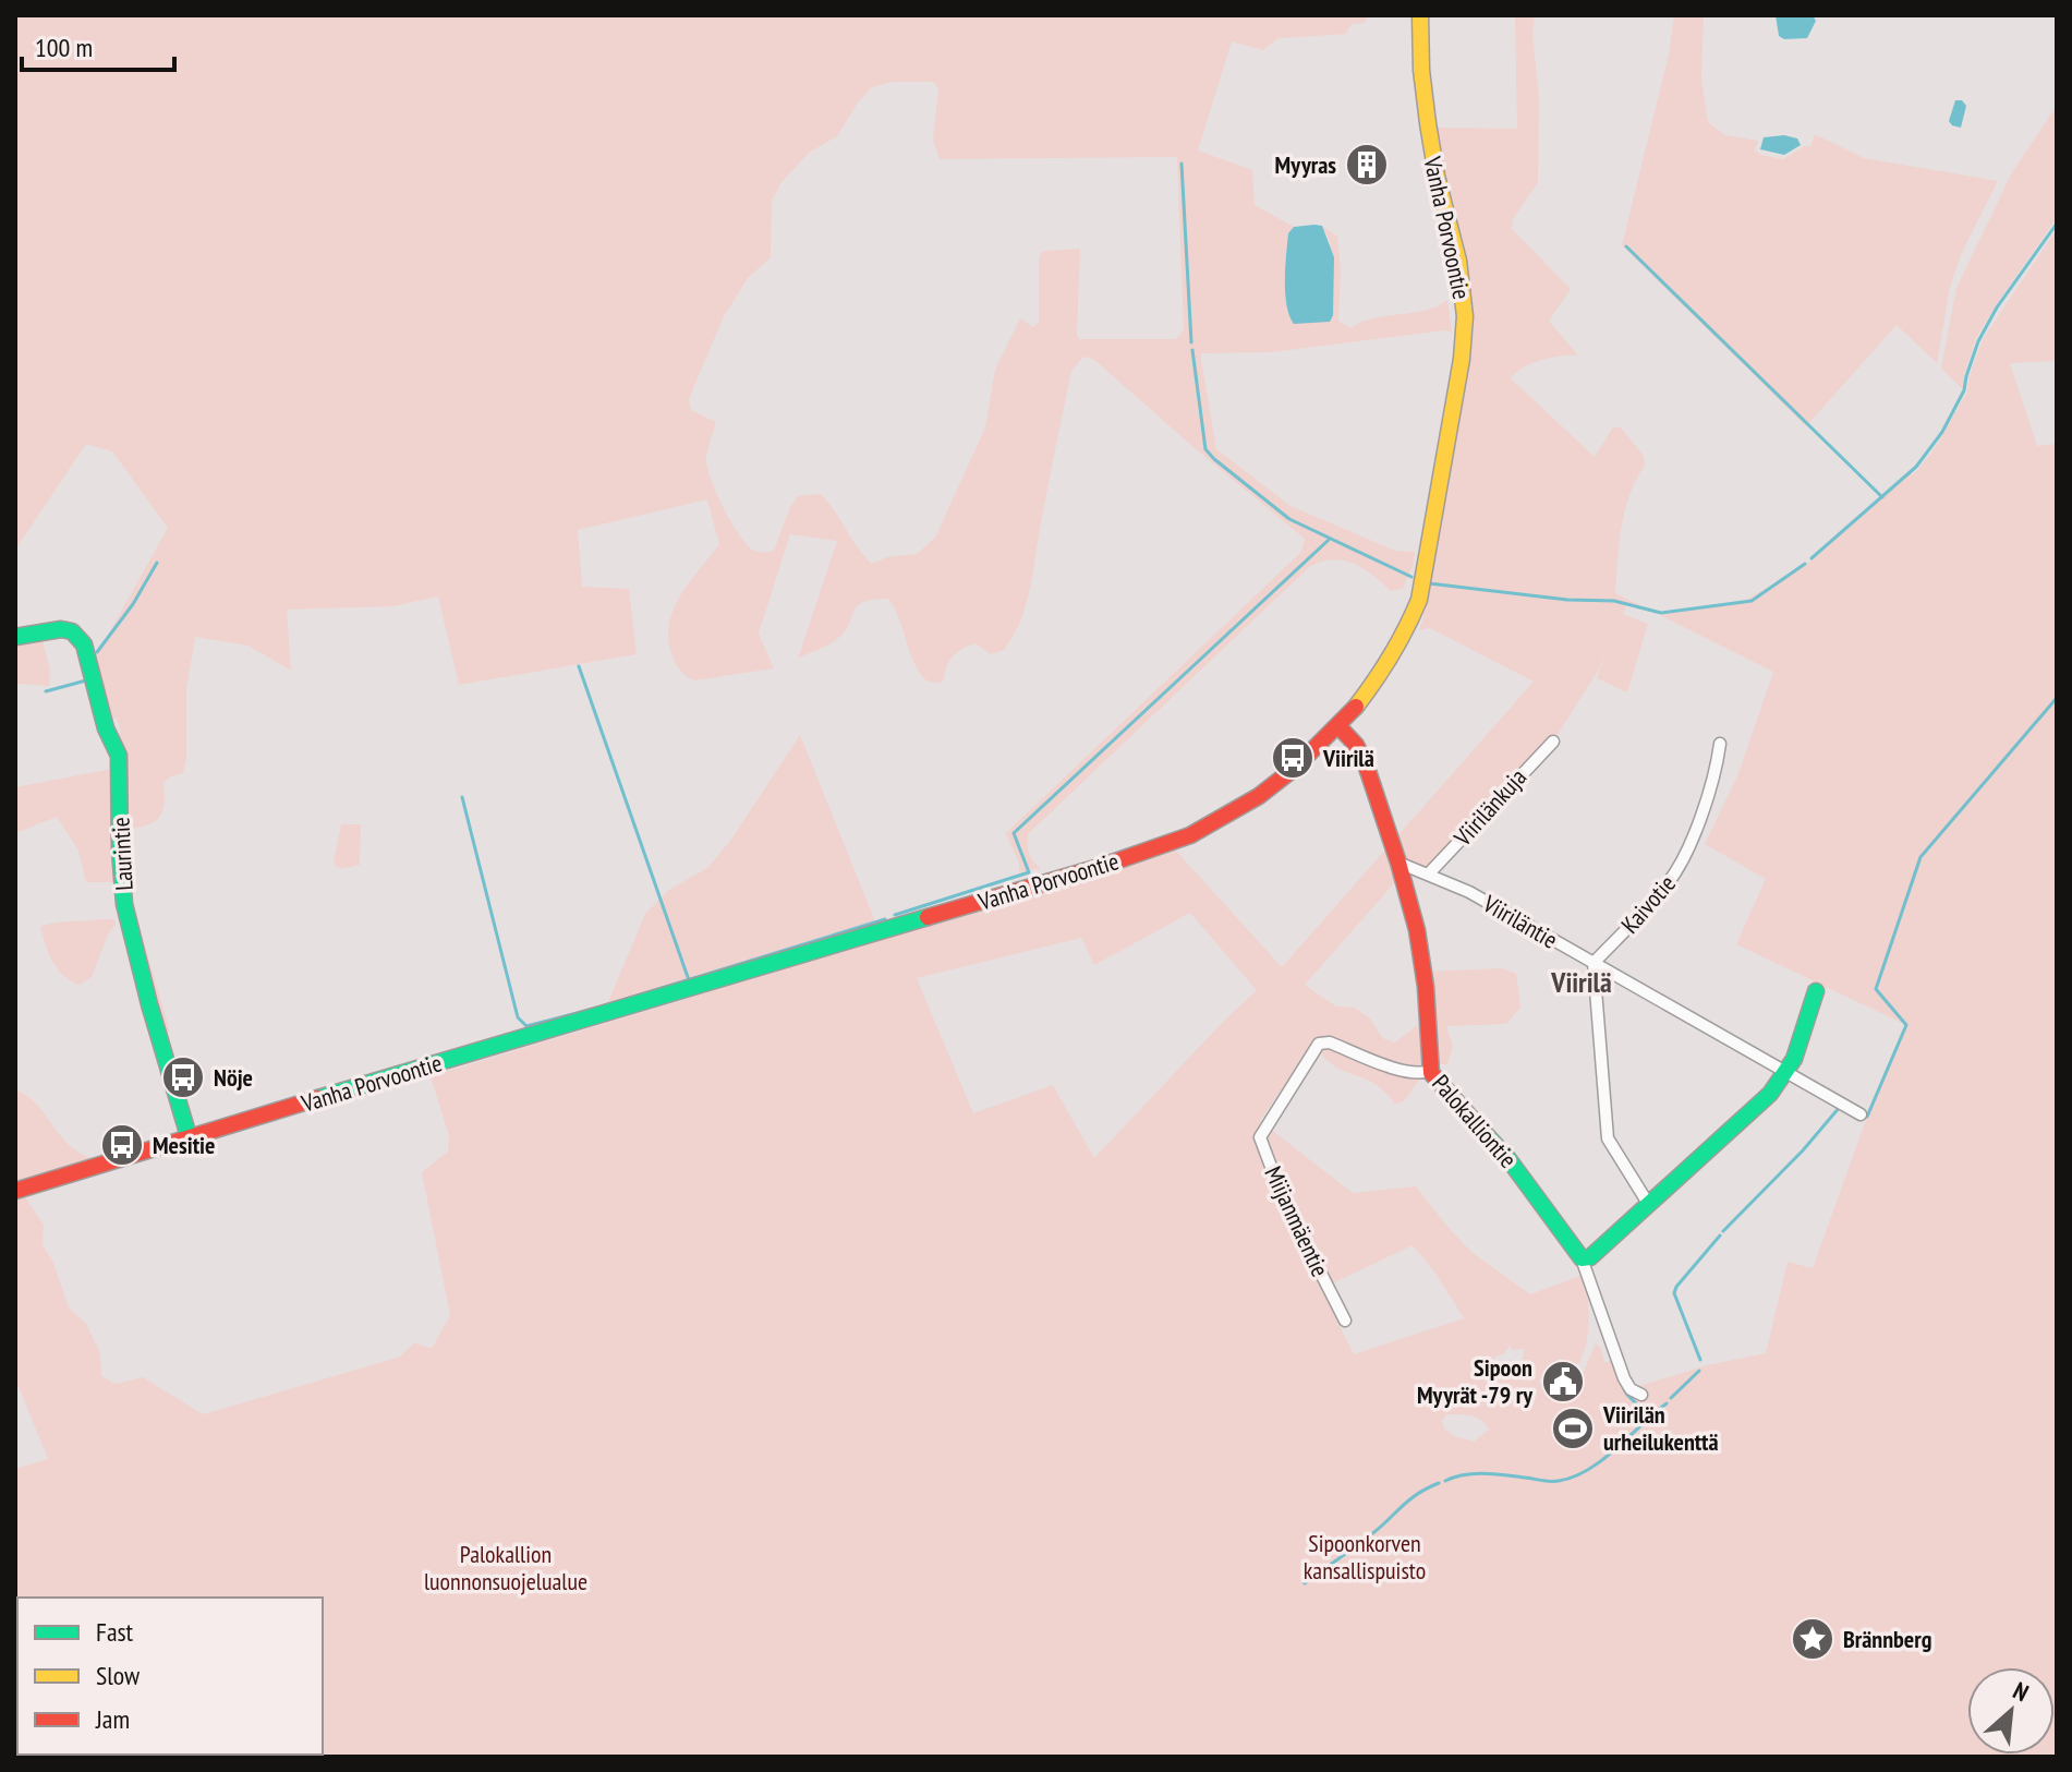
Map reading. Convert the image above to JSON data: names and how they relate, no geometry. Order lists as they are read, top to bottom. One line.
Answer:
{"streets":{"street":["Vanha Porvoontie","Viirilänkuja","Laurintie","Kaivotie","Viiriläntie","Palokalliontie","Miijanmäentie"]},"crossings":[["Vanha Porvoontie","Laurintie"],["Viirilänkuja","Viiriläntie"],["Kaivotie","Viiriläntie"],["Viiriläntie","Palokalliontie"],["Palokalliontie","Miijanmäentie"]],"districts":["Viirilä"],"parks":["Sipoonkorven kansallispuisto","Palokallion luonnonsuojelualue"],"places":{"building":["Myyras"],"bus stop":["Viirilä","Nöje","Mesitie"],"public building":["Sipoon Myyrät -79 ry"],"sports":["Viirilän urheilukenttä"],"place":["Brännberg"]},"legend":["Fast","Slow","Jam"],"scale_bar":"100 m","north":"top right"}
